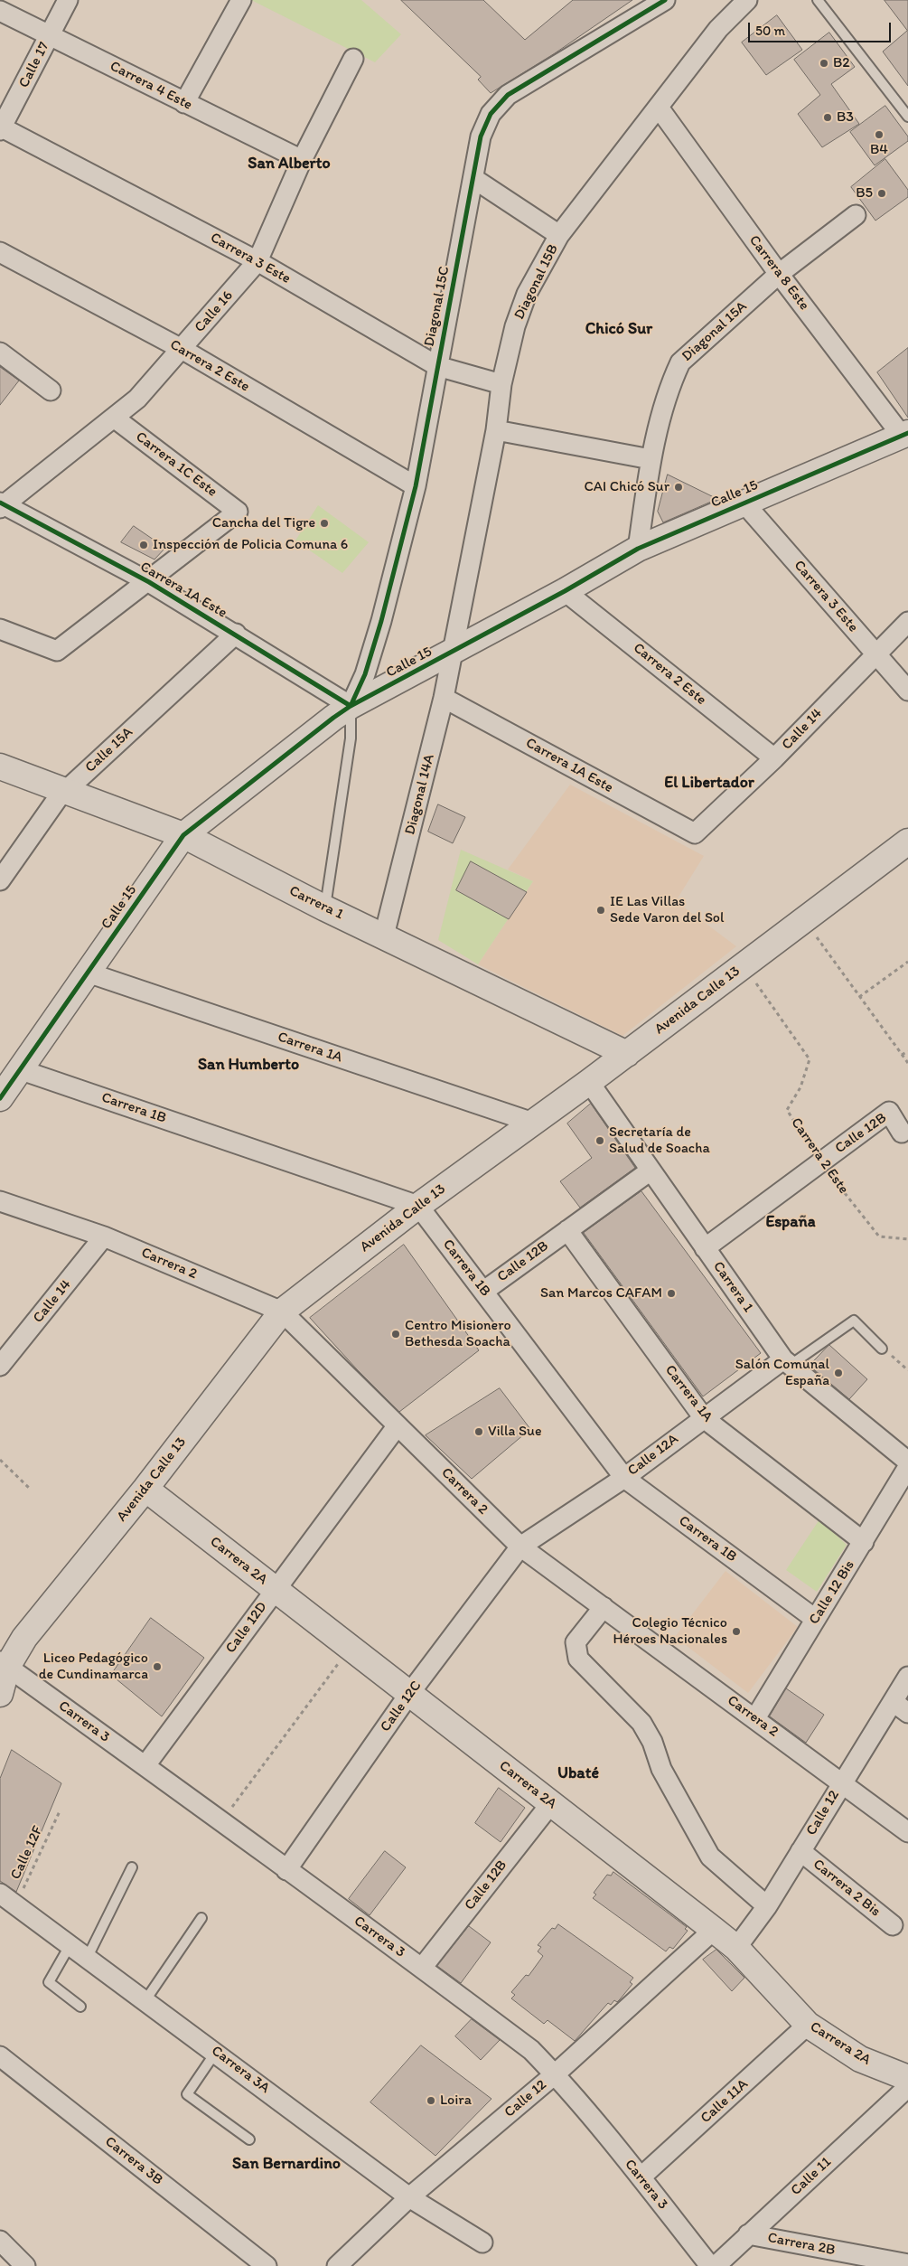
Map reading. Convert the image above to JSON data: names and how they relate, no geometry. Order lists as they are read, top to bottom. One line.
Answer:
{"streets":{"street":["Calle 17","Carrera 4 Este","Carrera 3 Este","Carrera 8 Este","Diagonal 15B","Diagonal 15C","Calle 16","Diagonal 15A","Carrera 2 Este","Carrera 1C Este","Calle 15","Carrera 1A Este","Calle 14","Calle 15A","Diagonal 14A","Carrera 1","Avenida Calle 13","Carrera 1A","Carrera 1B","Calle 12B","Carrera 2","Calle 12A","Carrera 2A","Calle 12 Bis","Calle 12D","Calle 12C","Carrera 3","Calle 12","Carrera 2 Bis","Carrera 3A","Calle 11A","Carrera 3B","Calle 11","Carrera 2B"],"path":["Calle 12F"]},"crossings":[["Calle 17","Carrera 4 Este"],["Calle 17","Carrera 3 Este"],["Carrera 4 Este","Calle 16"],["Carrera 3 Este","Diagonal 15B"],["Carrera 3 Este","Diagonal 15C"],["Carrera 3 Este","Calle 16"],["Carrera 3 Este","Calle 15"],["Carrera 3 Este","Calle 14"],["Carrera 8 Este","Diagonal 15B"],["Carrera 8 Este","Diagonal 15A"],["Carrera 8 Este","Calle 15"],["Diagonal 15B","Calle 15"],["Diagonal 15B","Diagonal 14A"],["Diagonal 15C","Carrera 2 Este"],["Diagonal 15C","Calle 15"],["Diagonal 15C","Carrera 1A Este"],["Calle 16","Carrera 2 Este"],["Calle 16","Carrera 1C Este"],["Calle 16","Carrera 1A Este"],["Diagonal 15A","Calle 15"],["Carrera 2 Este","Calle 15"],["Carrera 2 Este","Calle 14"],["Carrera 2 Este","Calle 12B"],["Carrera 1C Este","Carrera 1A Este"],["Calle 15","Carrera 1A Este"],["Calle 15","Diagonal 14A"],["Calle 15","Carrera 1"],["Calle 15","Carrera 1A"],["Calle 15","Carrera 1B"],["Carrera 1A Este","Calle 14"],["Carrera 1A Este","Calle 15A"],["Carrera 1A Este","Diagonal 14A"],["Calle 14","Carrera 2"],["Calle 15A","Carrera 1"],["Diagonal 14A","Carrera 1"],["Carrera 1","Avenida Calle 13"],["Carrera 1","Calle 12B"],["Carrera 1","Calle 12A"],["Avenida Calle 13","Carrera 1A"],["Avenida Calle 13","Carrera 1B"],["Avenida Calle 13","Carrera 2"],["Avenida Calle 13","Carrera 2A"],["Avenida Calle 13","Carrera 3"],["Carrera 1A","Calle 12B"],["Carrera 1A","Calle 12A"],["Carrera 1A","Calle 12 Bis"],["Carrera 1B","Calle 12B"],["Carrera 1B","Calle 12A"],["Carrera 1B","Calle 12 Bis"],["Calle 12B","Carrera 2A"],["Calle 12B","Carrera 3"],["Carrera 2","Calle 12A"],["Carrera 2","Calle 12 Bis"],["Carrera 2","Calle 12D"],["Carrera 2","Calle 12C"],["Carrera 2","Calle 12"],["Calle 12A","Calle 12C"],["Carrera 2A","Calle 12D"],["Carrera 2A","Calle 12C"],["Carrera 2A","Calle 12"],["Carrera 2A","Calle 11A"],["Calle 12D","Carrera 3"],["Calle 12C","Carrera 3"],["Carrera 3","Calle 12"],["Carrera 3","Calle 11A"],["Calle 12","Carrera 2 Bis"],["Calle 12","Carrera 3A"],["Calle 12F","Carrera 3A"],["Calle 11","Carrera 2B"]],"districts":["San Alberto","Chicó Sur","El Libertador","San Humberto","España","Ubaté","San Bernardino"],"places":["B2","B3","B4","B5","CAI Chicó Sur","Cancha del Tigre","Inspección de Policia Comuna 6","IE Las Villas Sede Varon del Sol","Secretaría de Salud de Soacha","San Marcos CAFAM","Centro Misionero Bethesda Soacha","Salón Comunal España","Villa Sue","Colegio Técnico Héroes Nacionales","Liceo Pedagógico de Cundinamarca","Loira"],"scale_bar":"50 m"}
